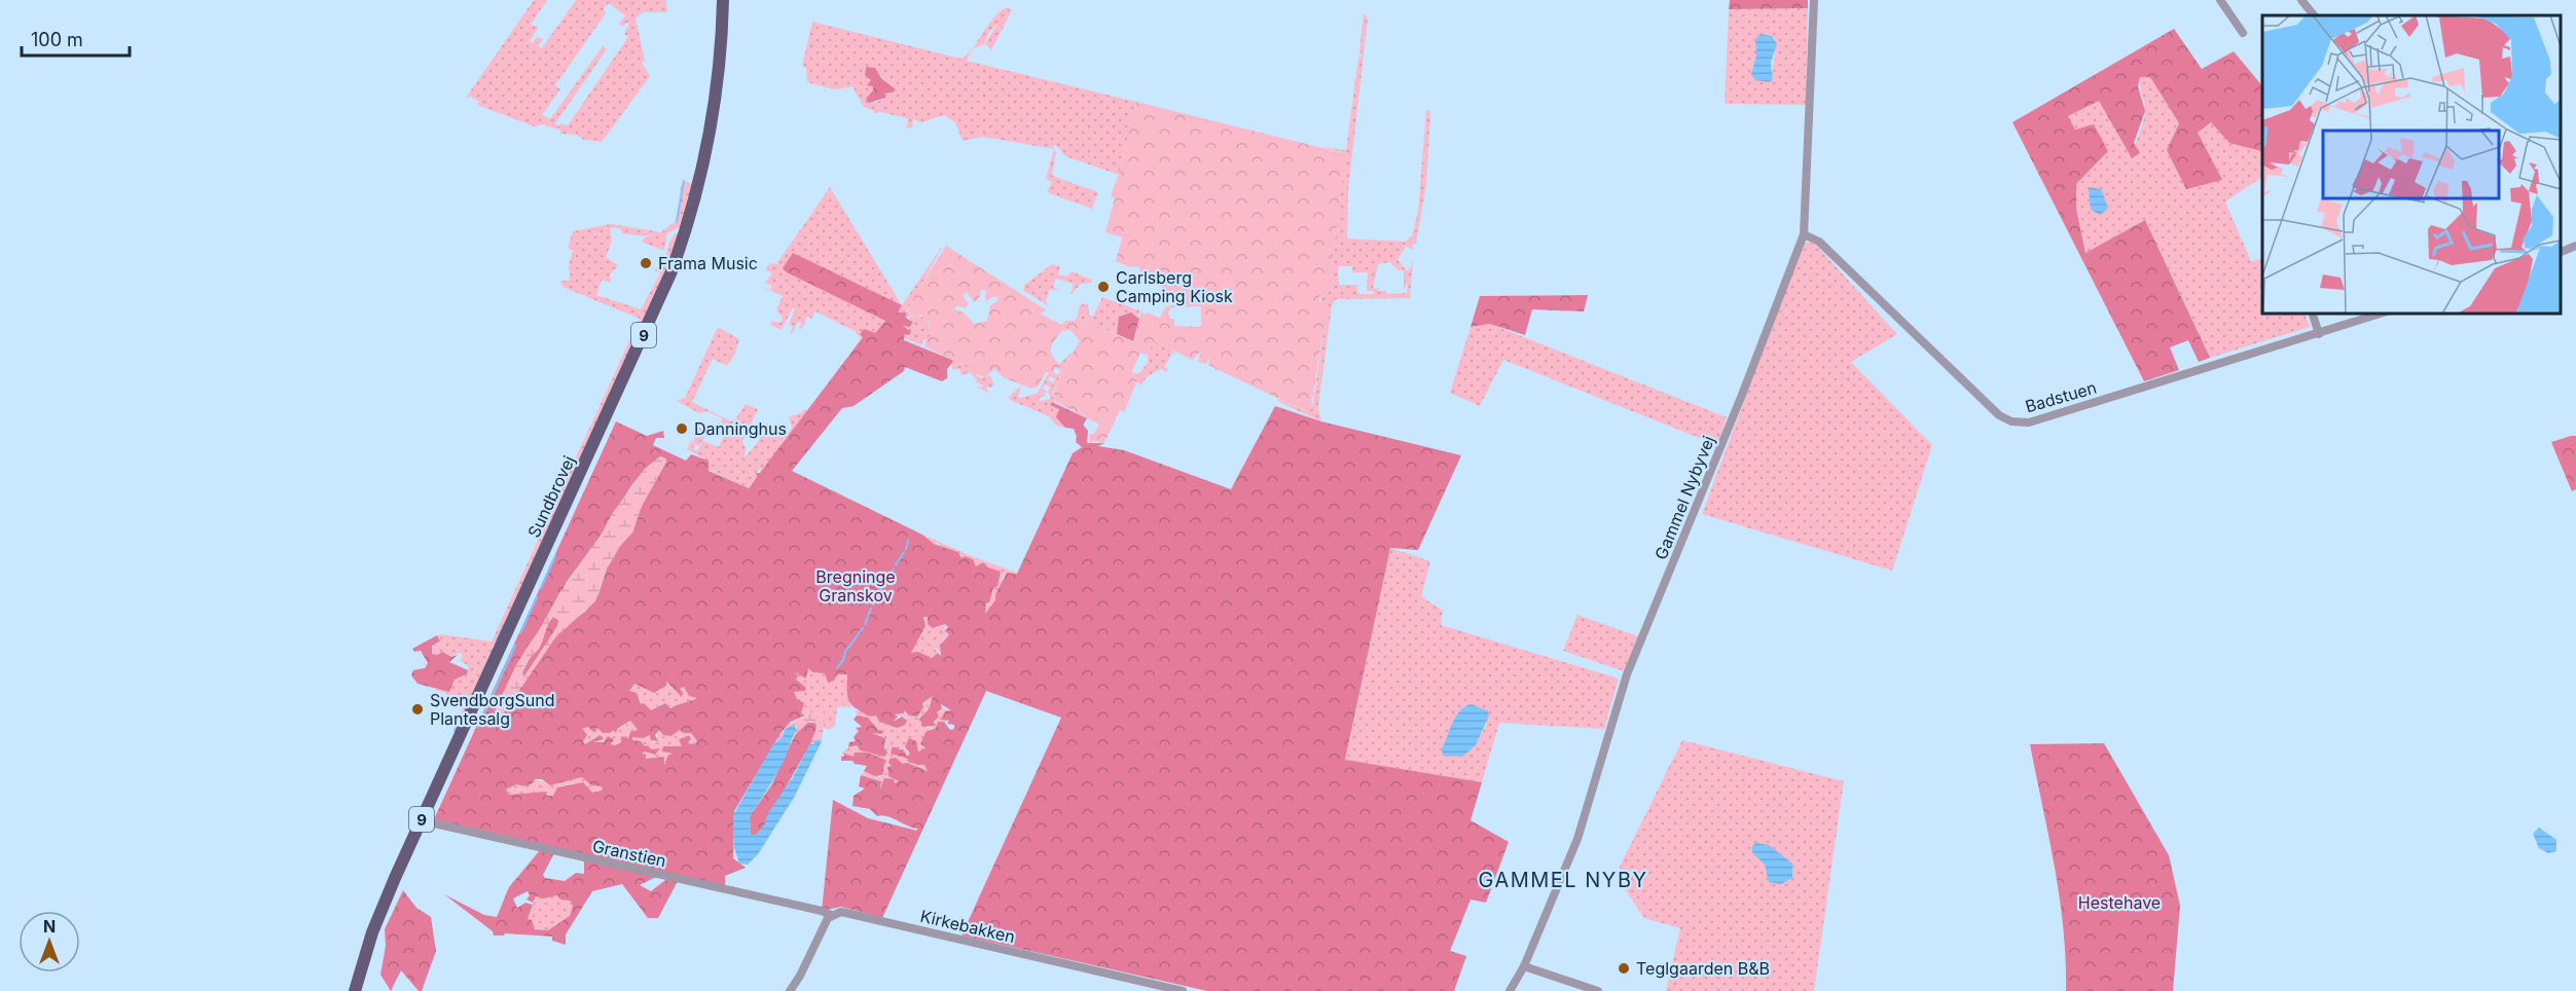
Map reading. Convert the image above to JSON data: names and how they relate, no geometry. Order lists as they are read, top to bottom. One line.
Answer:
{"streets":{"main road":["9","Sundbrovej"],"street":["Badstuen","Gammel Nybyvej","Granstien","Kirkebakken"]},"crossings":[["Badstuen","Gammel Nybyvej"],["Sundbrovej","Granstien"],["Granstien","Kirkebakken"]],"districts":["GAMMEL NYBY"],"parks":["Bregninge Granskov","Hestehave"],"places":["Frama Music","Carlsberg Camping Kiosk","Danninghus","SvendborgSund Plantesalg","Teglgaarden B&B"],"scale_bar":"100 m","north":"top"}
